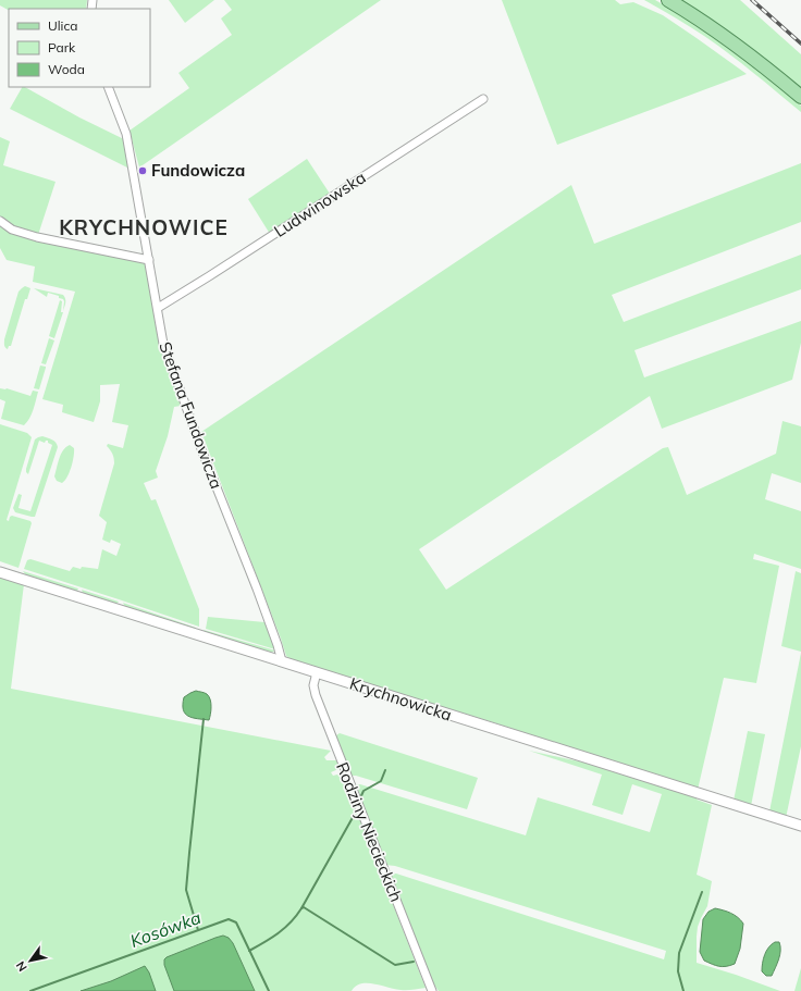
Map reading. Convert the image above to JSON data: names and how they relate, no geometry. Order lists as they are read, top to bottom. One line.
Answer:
{"streets":{"street":["Ludwinowska","Stefana Fundowicza","Krychnowicka","Rodziny Niecieckich"]},"crossings":[["Ludwinowska","Stefana Fundowicza"],["Stefana Fundowicza","Krychnowicka"],["Krychnowicka","Rodziny Niecieckich"]],"districts":["KRYCHNOWICE"],"water":["Kosówka"],"places":["Fundowicza"],"legend":["Ulica","Park","Woda"],"north":"bottom left"}
